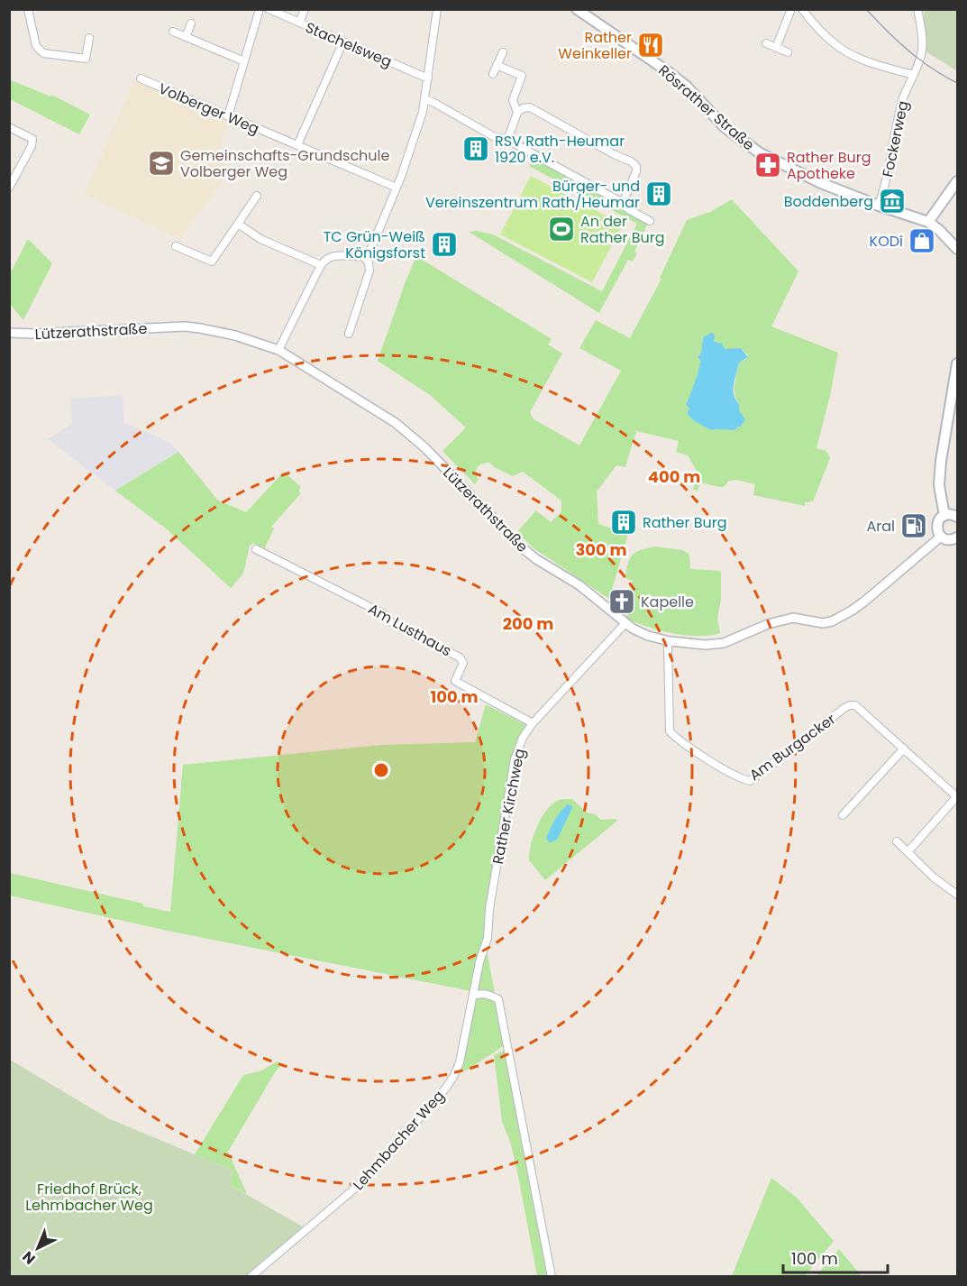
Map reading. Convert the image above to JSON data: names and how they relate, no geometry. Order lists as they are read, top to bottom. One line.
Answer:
{"streets":{"main road":["Rösrather Straße"],"street":["Stachelsweg","Volberger Weg","Fockerweg","Lützerathstraße","Am Lusthaus","Am Burgacker","Rather Kirchweg","Lehmbacher Weg"]},"crossings":[["Rösrather Straße","Fockerweg"],["Lützerathstraße","Am Burgacker"],["Lützerathstraße","Rather Kirchweg"],["Am Lusthaus","Rather Kirchweg"],["Rather Kirchweg","Lehmbacher Weg"]],"parks":["Friedhof Brück, Lehmbacher Weg"],"places":{"restaurant":["Rather Weinkeller"],"building":["RSV Rath-Heumar 1920 e.V.","Bürger- und Vereinszentrum Rath/Heumar","TC Grün-Weiß Königsforst","Rather Burg"],"school or university":["Gemeinschafts-Grundschule Volberger Weg"],"pharmacy":["Rather Burg Apotheke"],"museum":["Boddenberg"],"sports":["An der Rather Burg"],"shop":["KODi"],"fuel station":["Aral"],"church":["Kapelle"]},"scale_bar":"100 m","north":"bottom left","rings":["400 m","300 m","200 m","100 m"]}
